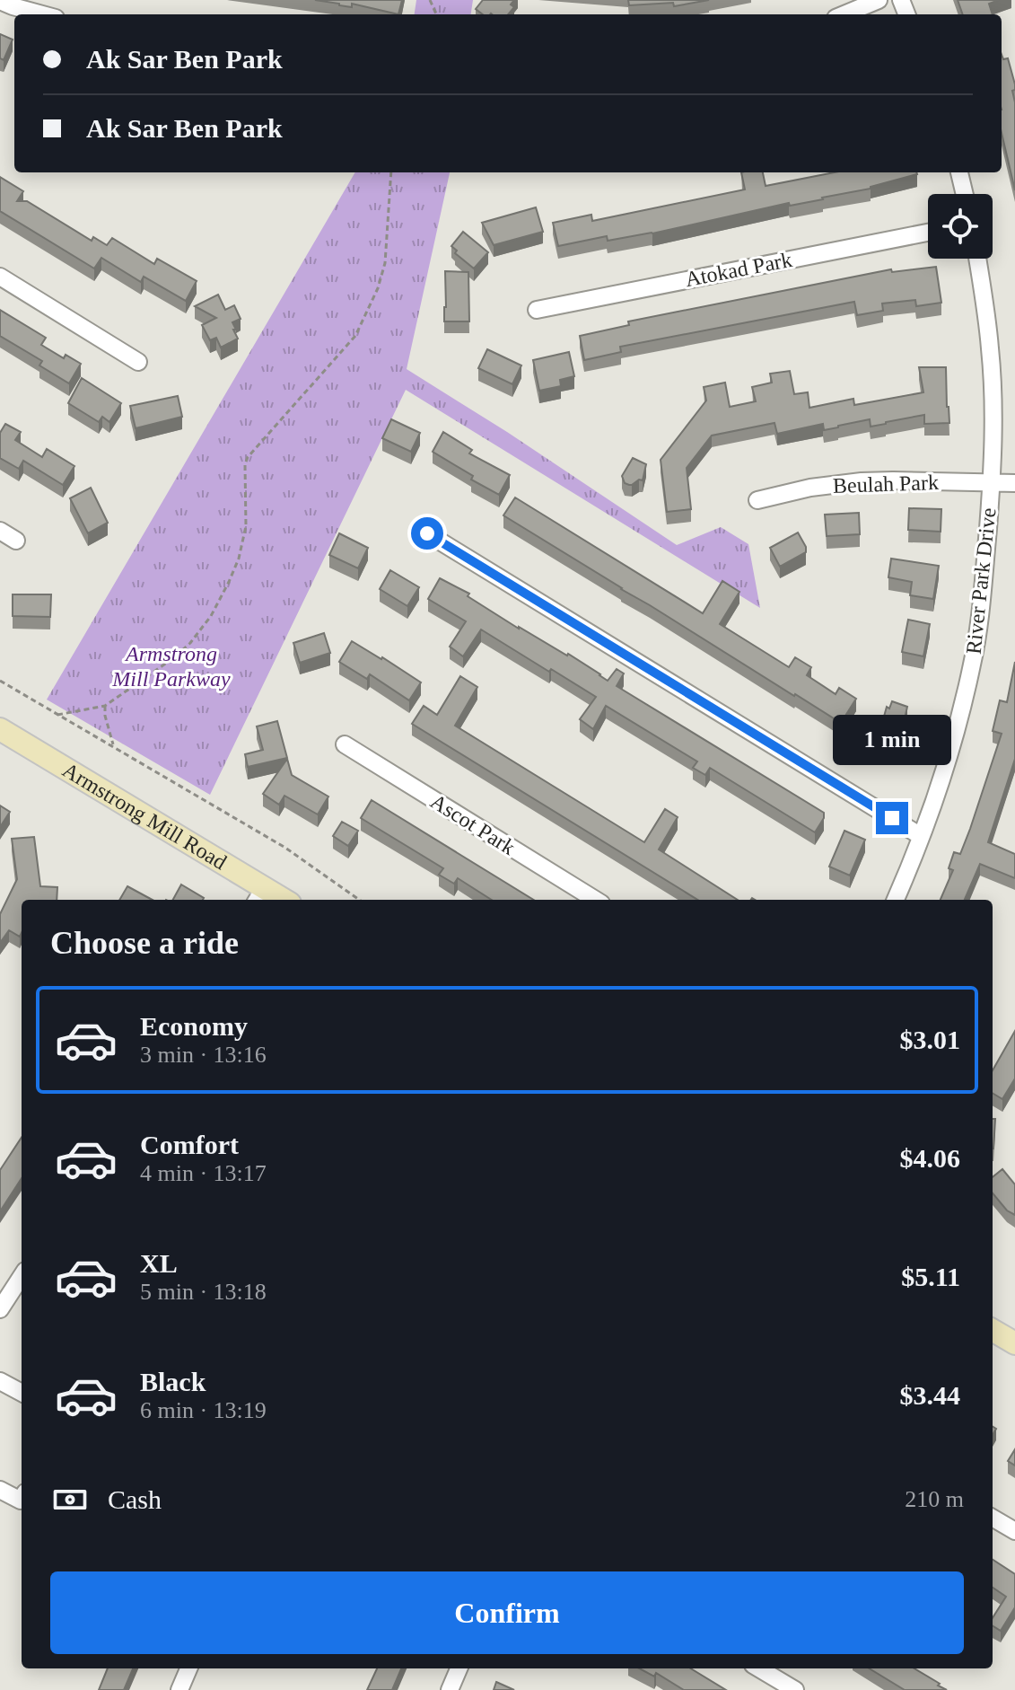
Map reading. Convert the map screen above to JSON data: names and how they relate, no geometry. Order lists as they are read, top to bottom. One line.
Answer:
{"streets":{"main road":["Armstrong Mill Road"],"street":["Atokad Park","Beulah Park","River Park Drive","Ascot Park"]},"crossings":[["Beulah Park","River Park Drive"]],"parks":["Armstrong Mill Parkway"],"page":{"banner":["Ak Sar Ben Park","Ak Sar Ben Park"],"bubble":"1 min","heading":"Choose a ride","list":[{"name":"Economy","note":"3 min · 13:16","value":"$3.01"},{"name":"Comfort","note":"4 min · 13:17","value":"$4.06"},{"name":"XL","note":"5 min · 13:18","value":"$5.11"},{"name":"Black","note":"6 min · 13:19","value":"$3.44"}],"pay":["Cash","210 m"],"buttons":"Confirm"}}
